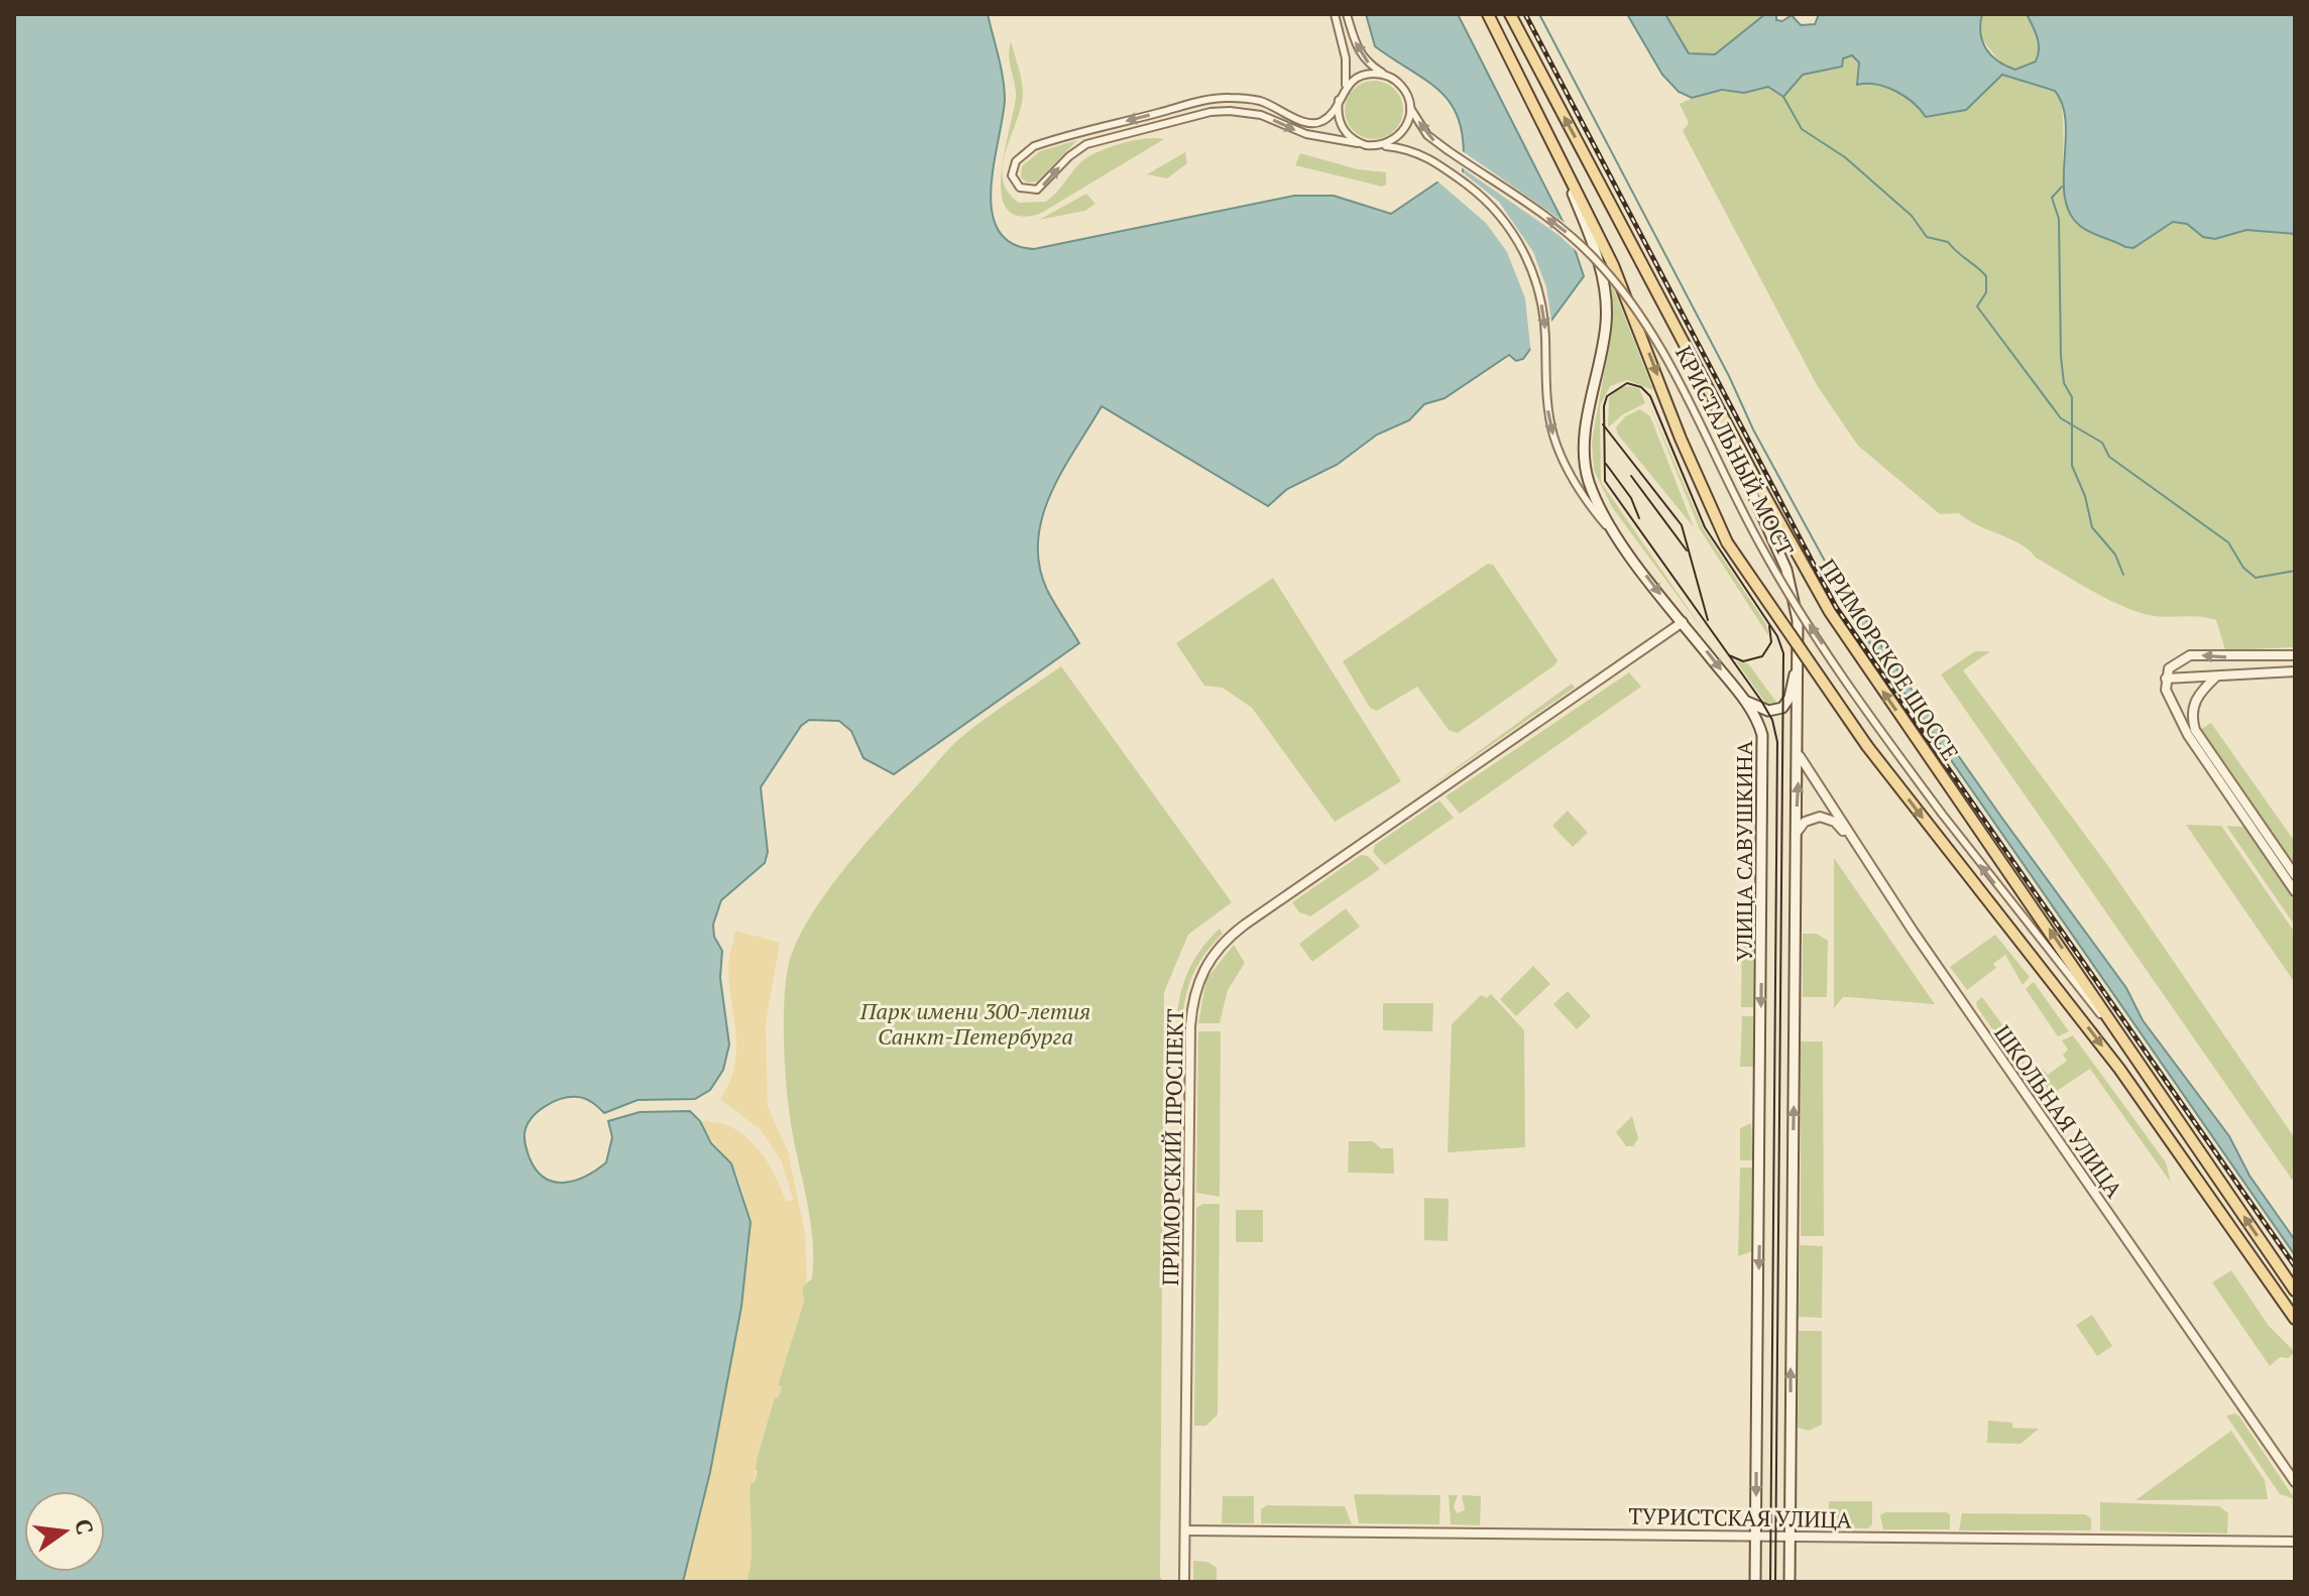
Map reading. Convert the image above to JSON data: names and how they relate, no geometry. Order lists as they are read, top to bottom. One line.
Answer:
{"streets":{"main road":["ПРИМОРСКОЕ ШОССЕ","УЛИЦА САВУШКИНА"],"street":["КРИСТАЛЬНЫЙ МОСТ","ШКОЛЬНАЯ УЛИЦА","ПРИМОРСКИЙ ПРОСПЕКТ","ТУРИСТСКАЯ УЛИЦА"]},"crossings":[["КРИСТАЛЬНЫЙ МОСТ","ПРИМОРСКОЕ ШОССЕ"],["УЛИЦА САВУШКИНА","ПРИМОРСКИЙ ПРОСПЕКТ"],["УЛИЦА САВУШКИНА","ТУРИСТСКАЯ УЛИЦА"],["ПРИМОРСКИЙ ПРОСПЕКТ","ТУРИСТСКАЯ УЛИЦА"]],"one_way":["КРИСТАЛЬНЫЙ МОСТ"],"parks":["Парк имени 300-летия Санкт-Петербурга"],"north":"right"}
